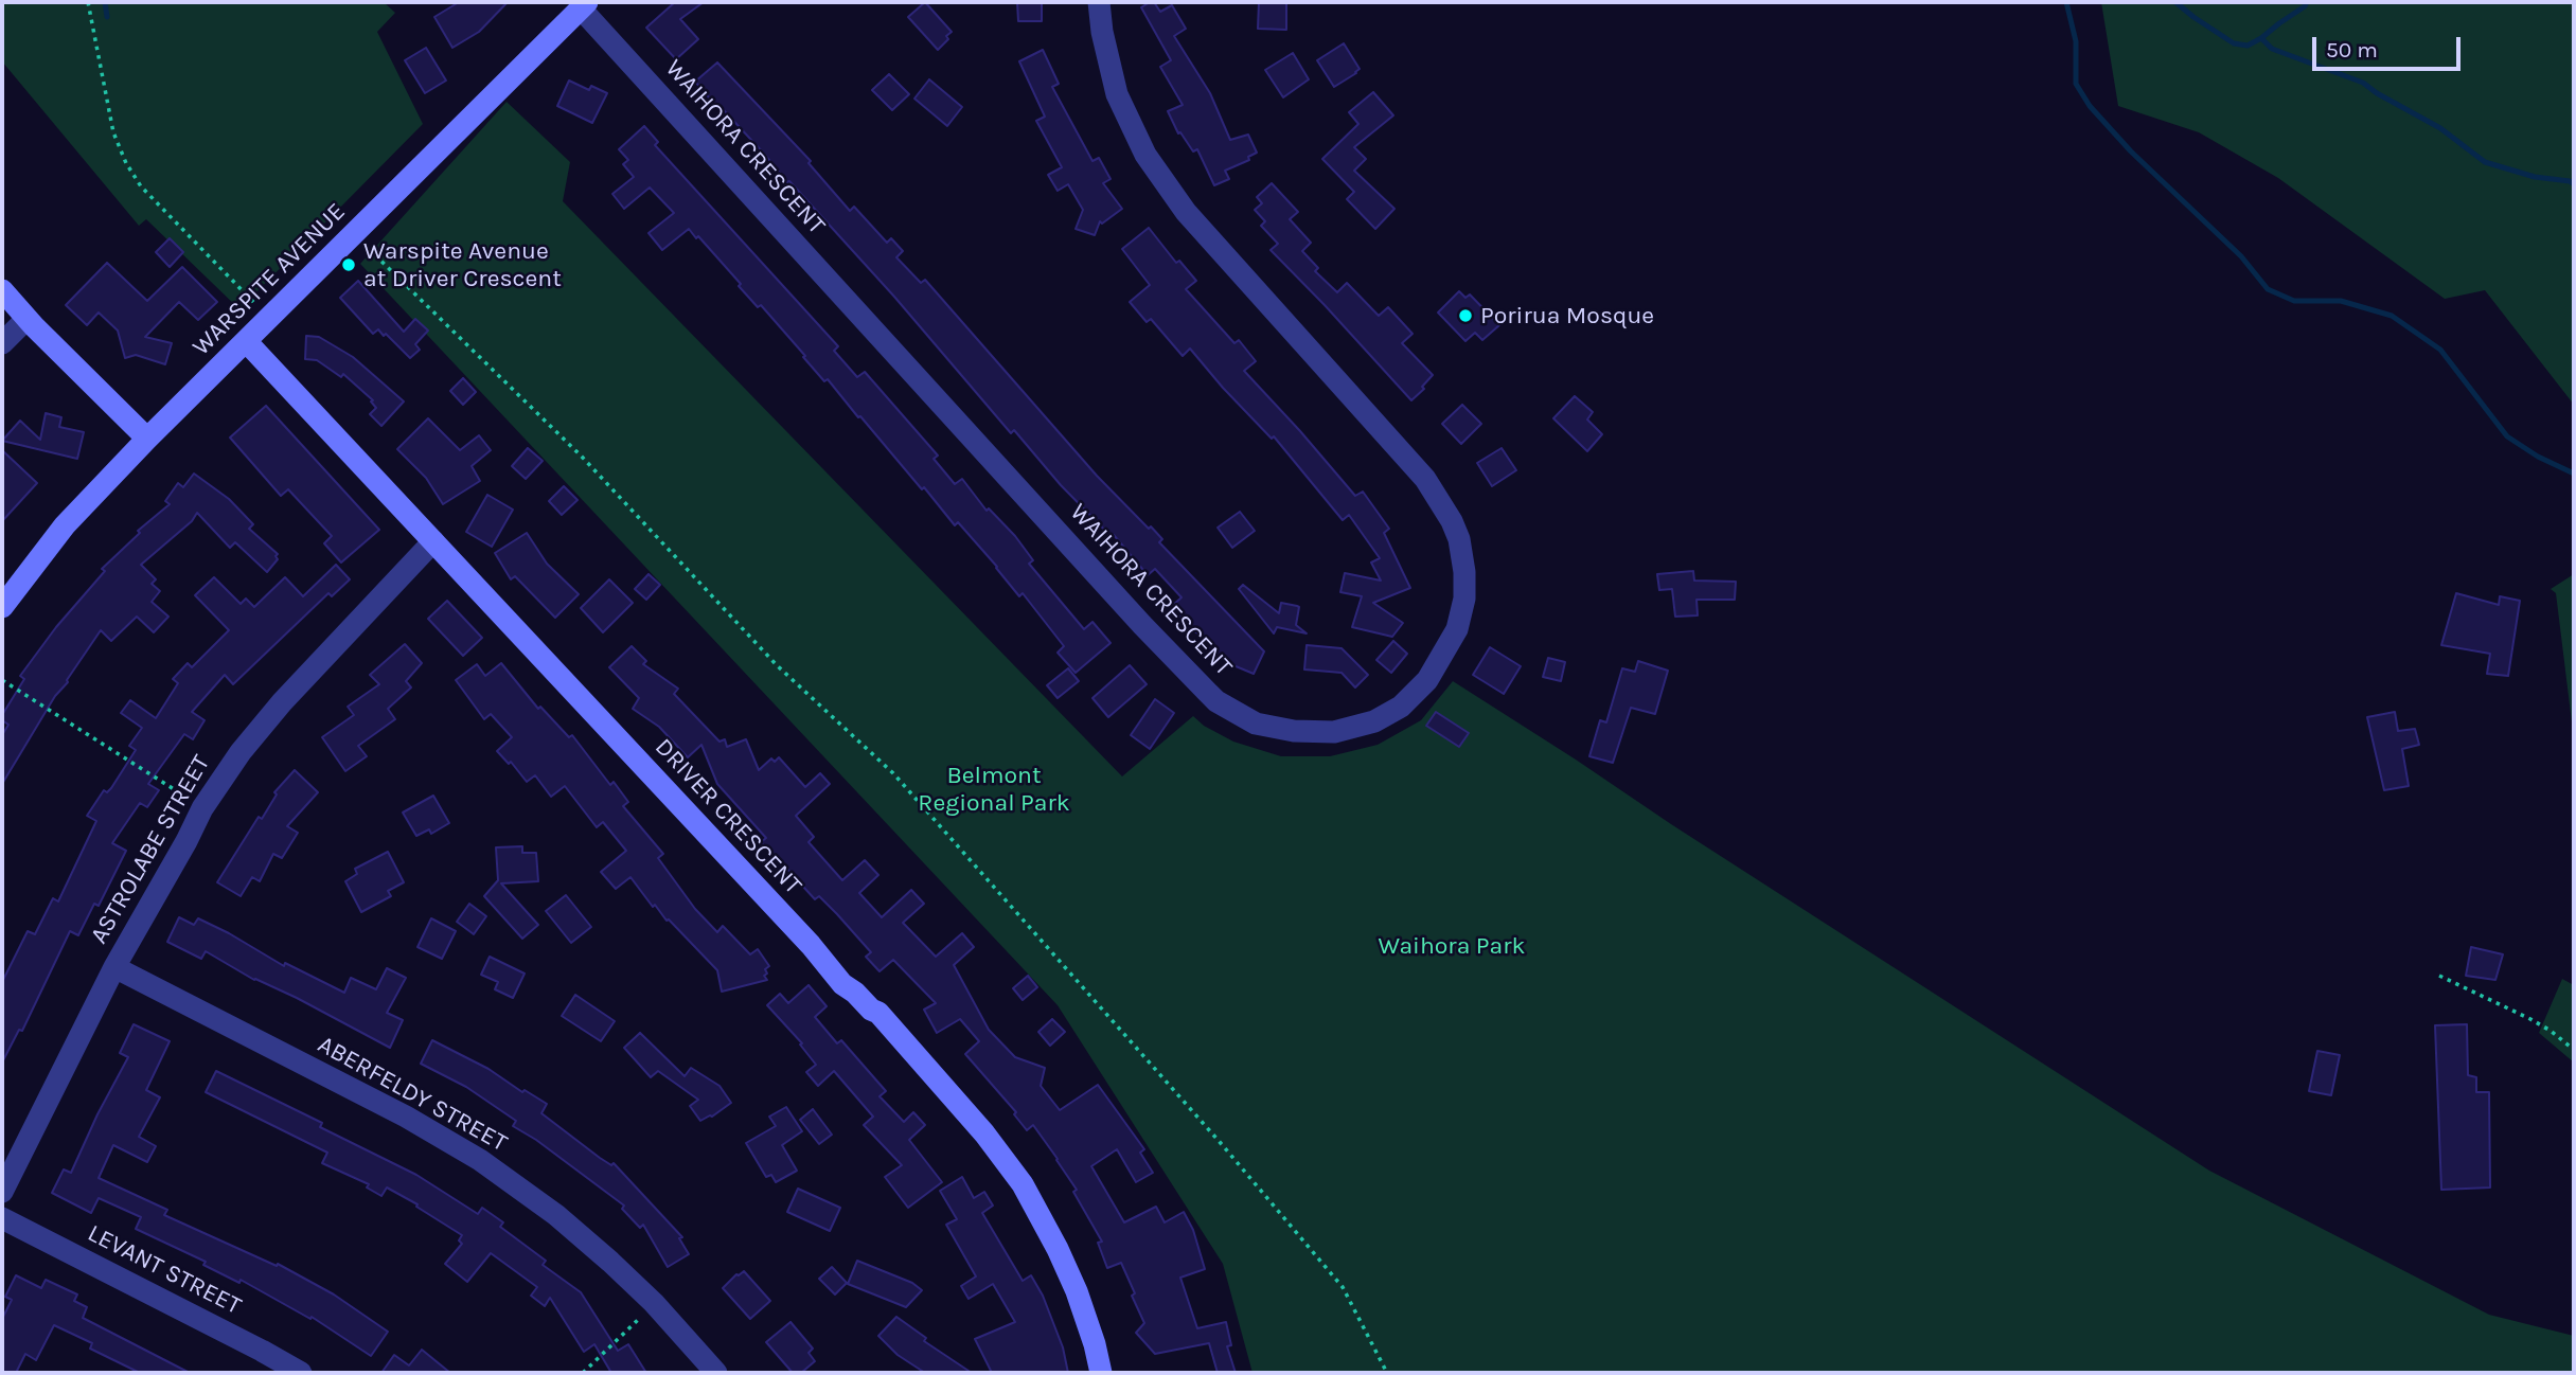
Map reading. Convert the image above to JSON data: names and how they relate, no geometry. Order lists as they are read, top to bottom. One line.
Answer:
{"streets":{"street":["WAIHORA CRESCENT","WARSPITE AVENUE","DRIVER CRESCENT","ASTROLABE STREET","ABERFELDY STREET","LEVANT STREET"]},"crossings":[["WAIHORA CRESCENT","WARSPITE AVENUE"],["WARSPITE AVENUE","DRIVER CRESCENT"],["DRIVER CRESCENT","ASTROLABE STREET"],["ASTROLABE STREET","ABERFELDY STREET"]],"parks":["Belmont Regional Park","Waihora Park"],"places":["Warspite Avenue at Driver Crescent","Porirua Mosque"],"scale_bar":"50 m"}
